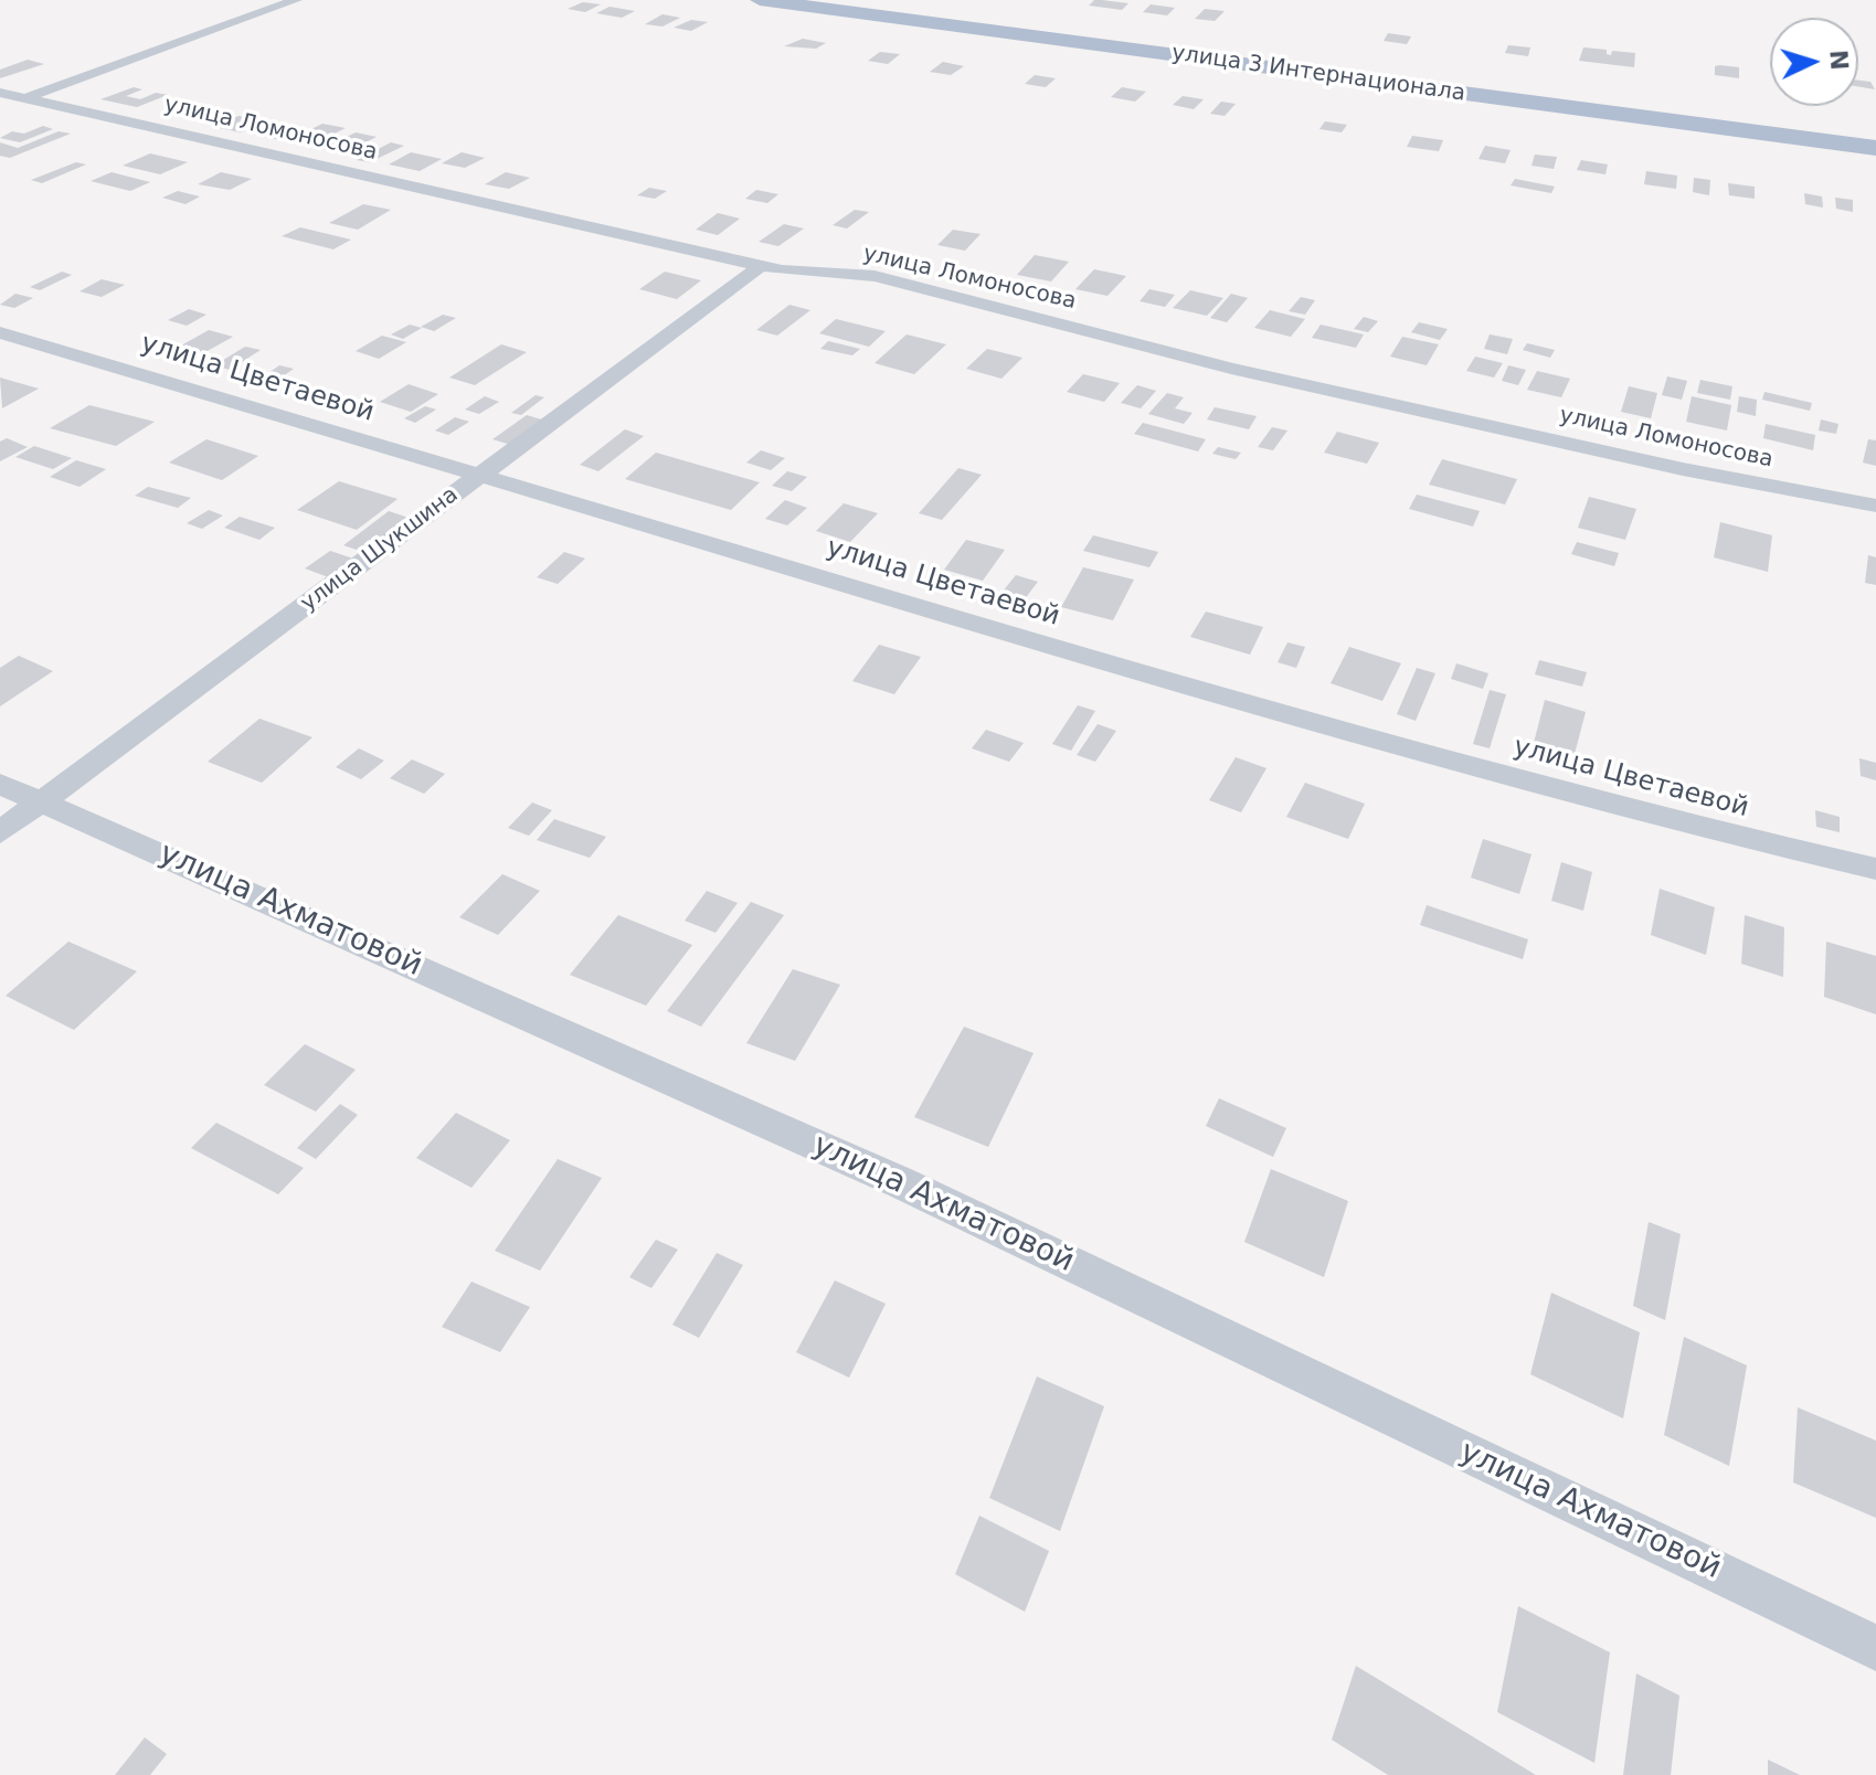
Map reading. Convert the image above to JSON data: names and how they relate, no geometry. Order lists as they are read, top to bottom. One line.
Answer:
{"streets":{"main road":["улица 3 Интернационала"],"street":["улица Ломоносова","улица Цветаевой","улица Шукшина","улица Ахматовой"]},"crossings":[["улица Ломоносова","улица Шукшина"],["улица Цветаевой","улица Шукшина"],["улица Шукшина","улица Ахматовой"]],"north":"right"}
